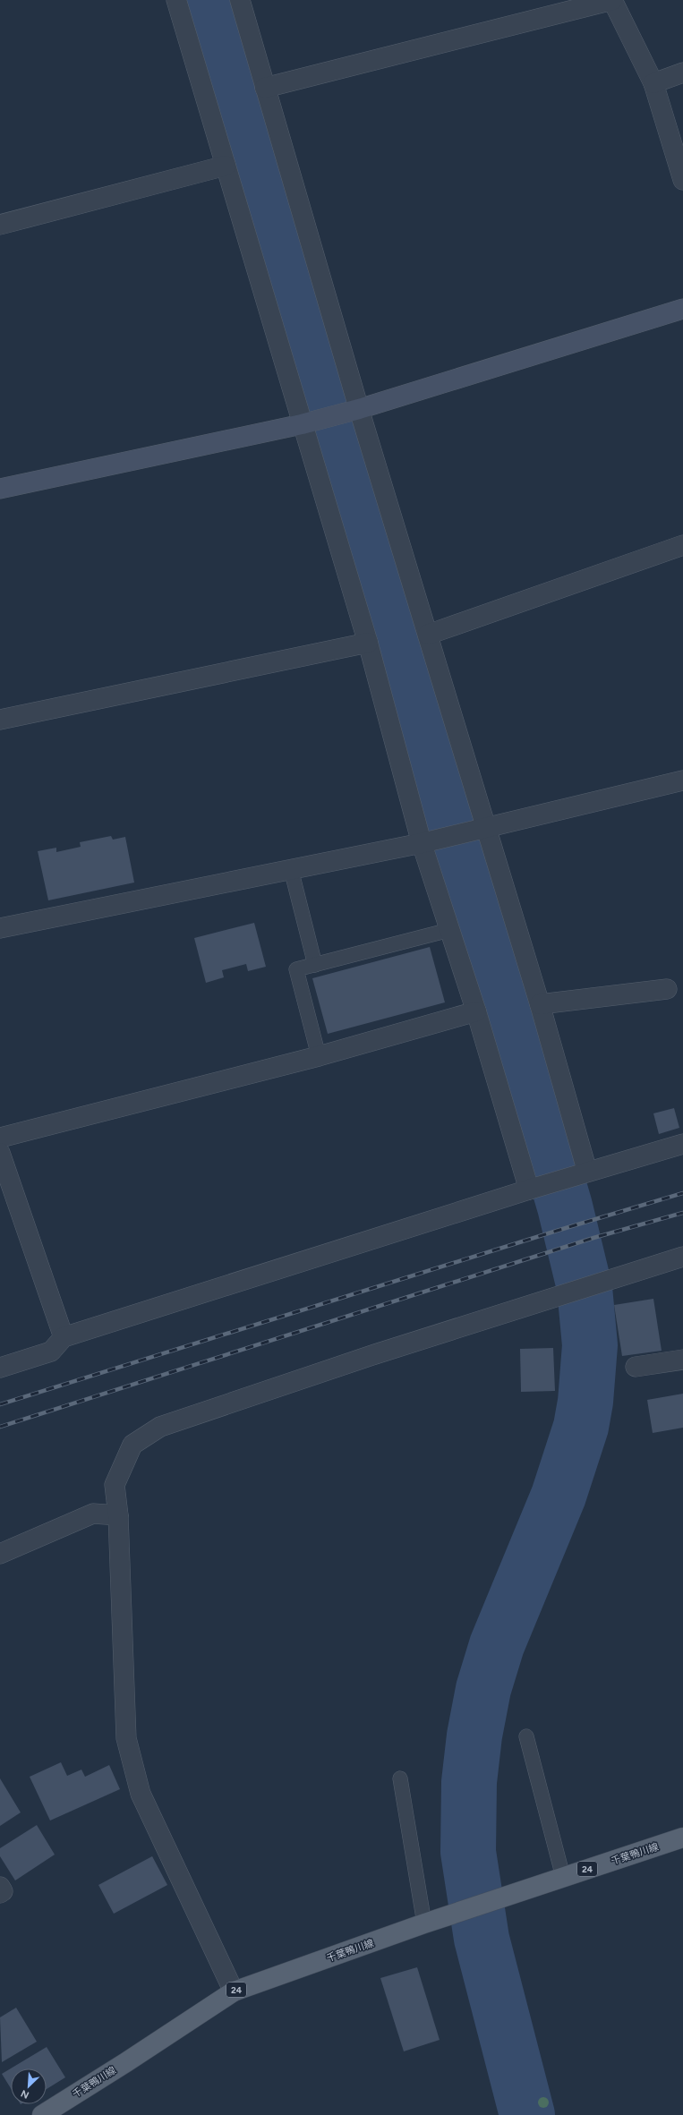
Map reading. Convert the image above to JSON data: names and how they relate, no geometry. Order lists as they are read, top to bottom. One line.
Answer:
{"streets":{"main road":["千葉鴨川線","24"]},"north":"bottom left"}
